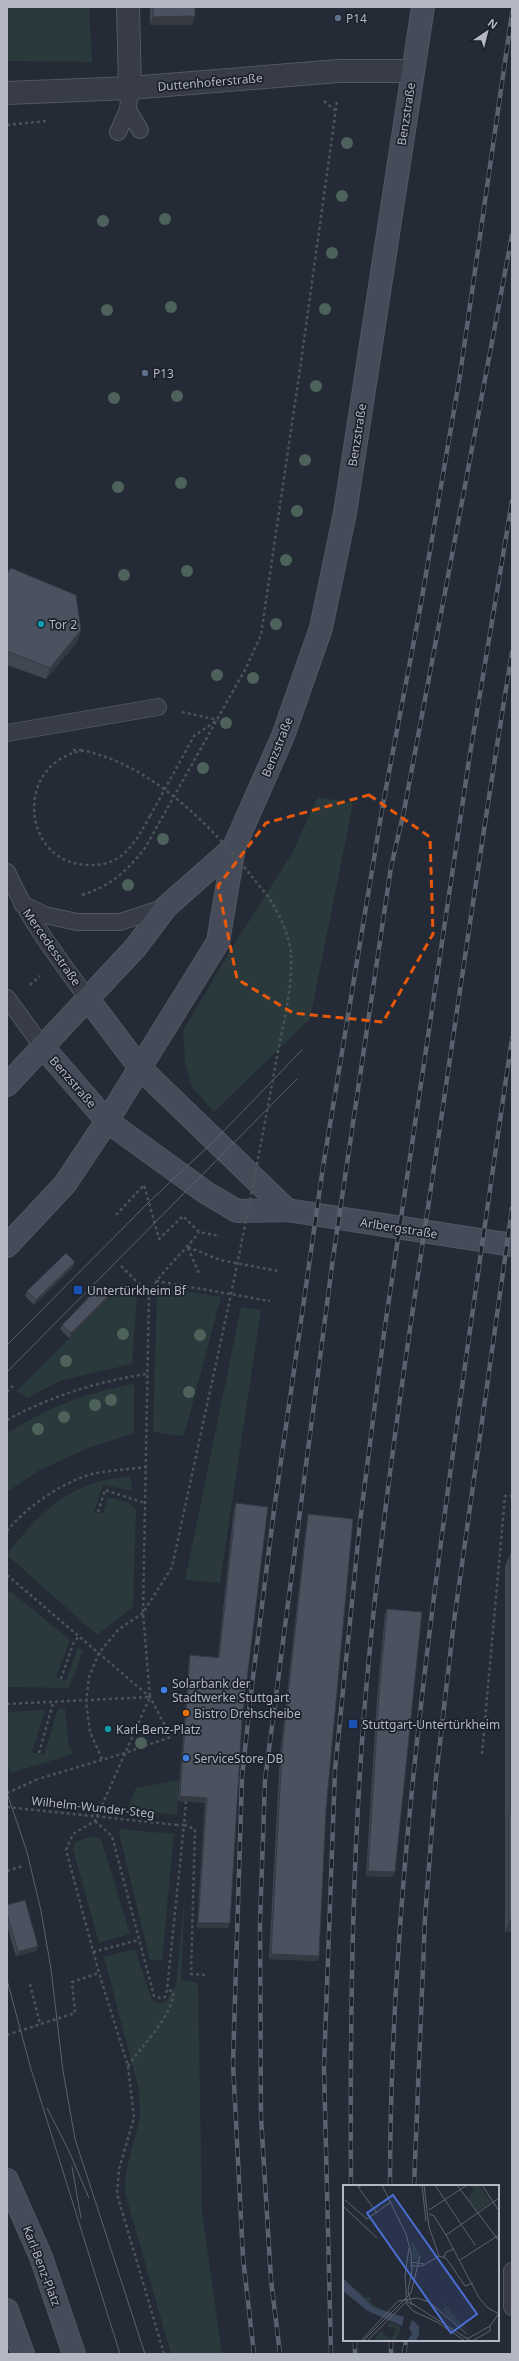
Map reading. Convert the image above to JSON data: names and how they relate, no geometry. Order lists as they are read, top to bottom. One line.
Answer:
{"streets":{"main road":["Benzstraße","Arlbergstraße","Karl-Benz-Platz"],"street":["Duttenhoferstraße"],"lane":["Mercedesstraße"],"path":["Wilhelm-Wunder-Steg"]},"crossings":[["Duttenhoferstraße","Benzstraße"],["Benzstraße","Mercedesstraße"],["Benzstraße","Arlbergstraße"]],"places":{"other":["P14","P13","Tor 2","Solarbank der Stadtwerke Stuttgart","Bistro Drehscheibe","Karl-Benz-Platz","ServiceStore DB"],"transit":["Untertürkheim Bf","Stuttgart-Untertürkheim"]},"north":"top right"}
